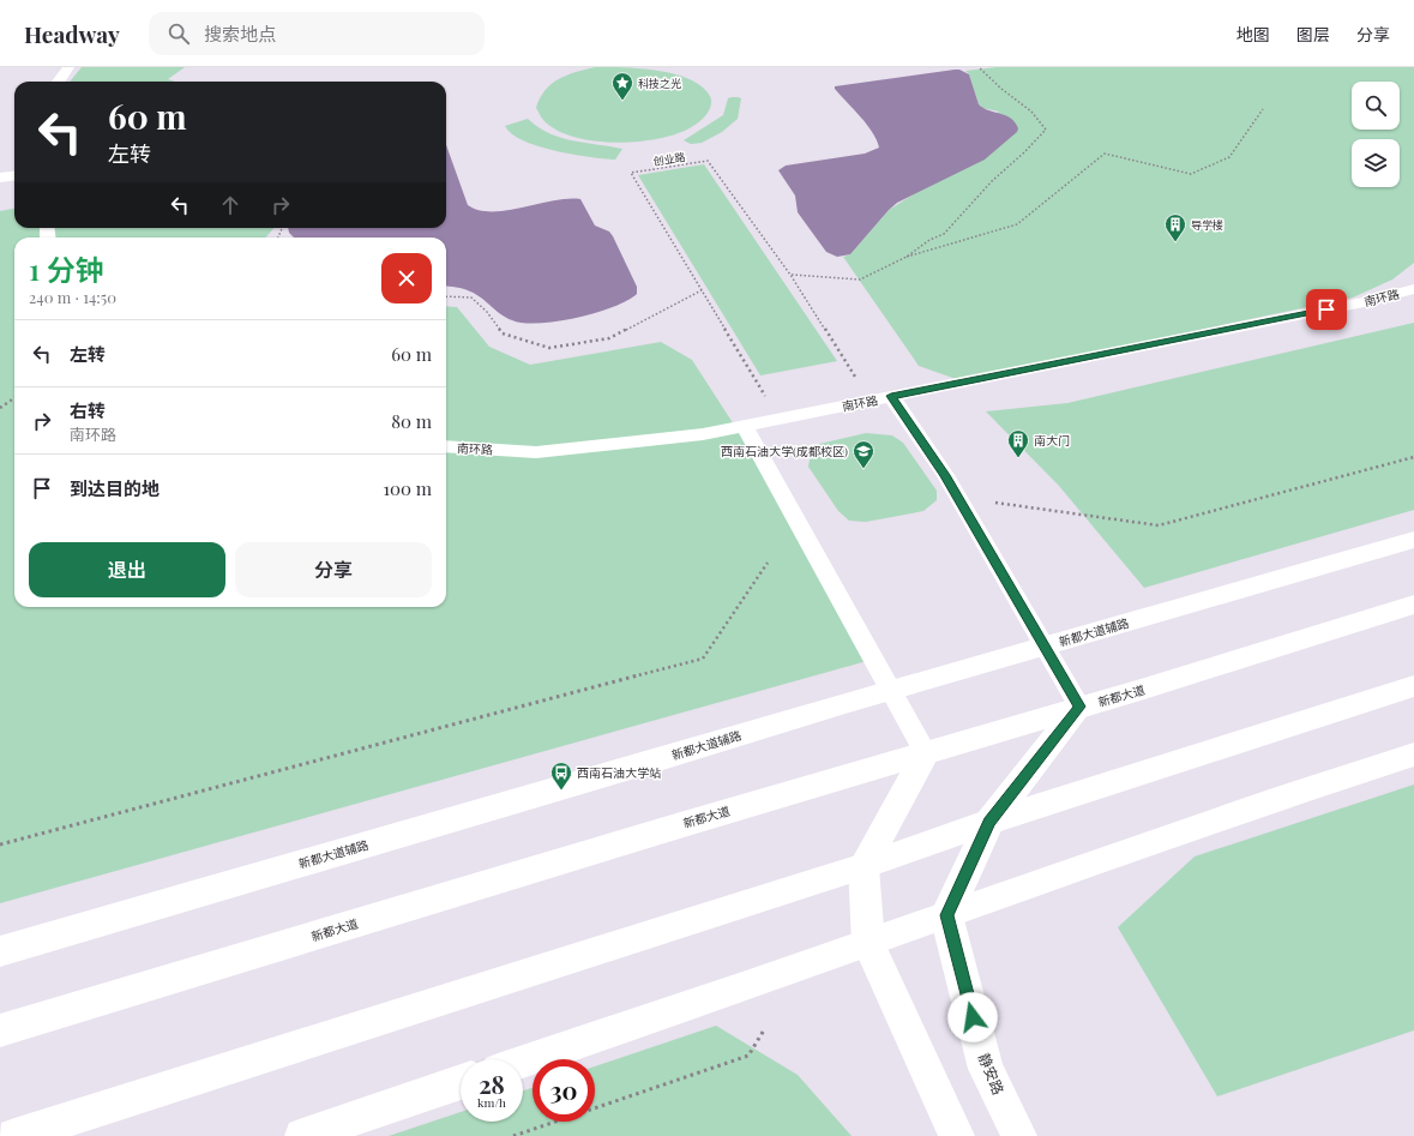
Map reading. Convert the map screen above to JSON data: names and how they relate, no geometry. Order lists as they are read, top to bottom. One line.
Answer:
{"streets":{"street":["新都大道辅路","新都大道","静安路"],"lane":["南环路"],"path":["创业路"]},"crossings":[["创业路","南环路"]],"places":{"place":["科技之光"],"building":["导学楼","南大门"],"school or university":["西南石油大学(成都校区)"],"bus stop":["西南石油大学站"]},"page":{"header":"Headway","search":"搜索地点","nav":["地图","图层","分享"],"turn":["60 m","左转"],"heading":["1 分钟","240 m · 14:50"],"list":[{"name":"左转","value":"60 m"},{"name":"右转","note":"南环路","value":"80 m"},{"name":"到达目的地","value":"100 m"}],"buttons":["退出","分享"],"speed":"28 km/h","limit":"30"}}
